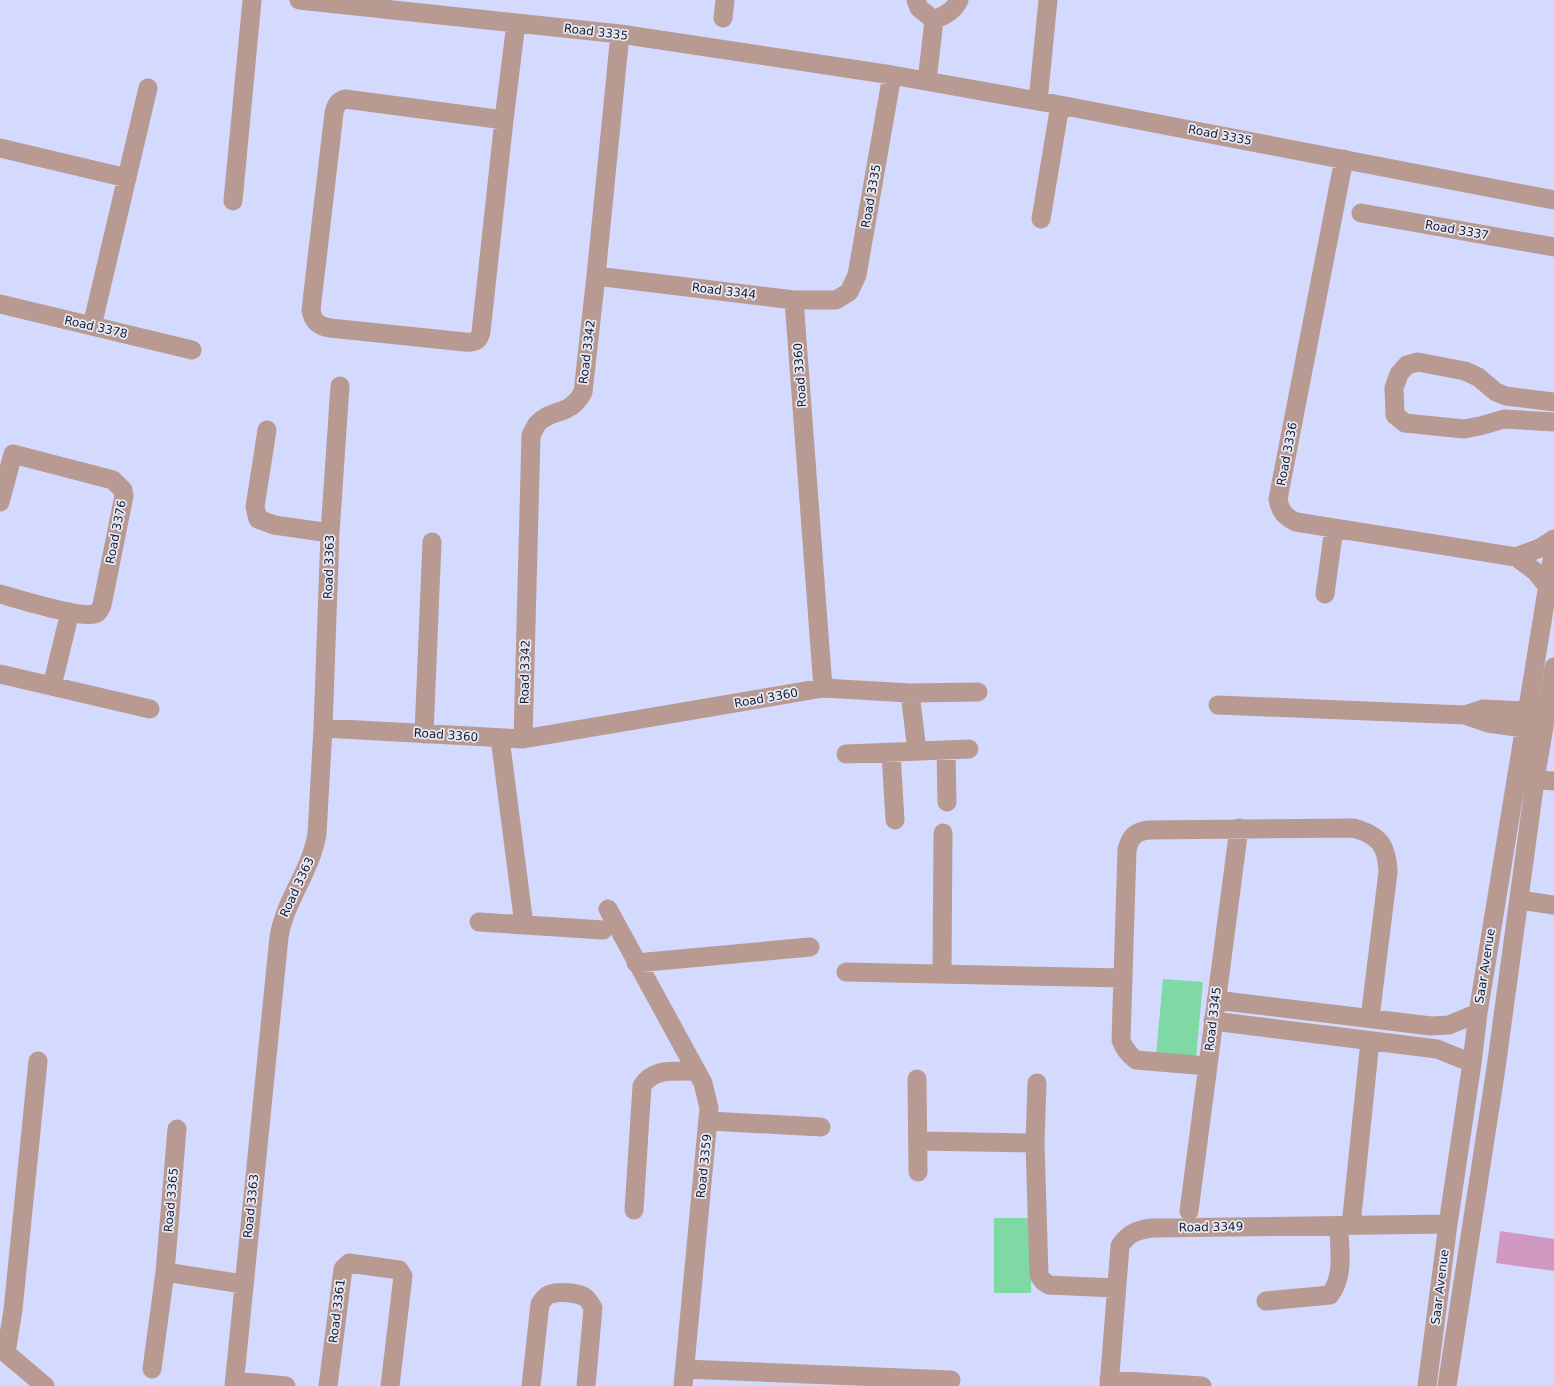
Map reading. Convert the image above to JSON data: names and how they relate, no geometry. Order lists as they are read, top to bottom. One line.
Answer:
{"streets":{"street":["Road 3335","Road 3337","Road 3344","Road 3378","Road 3342","Road 3360","Road 3336","Road 3376","Road 3363","Saar Avenue","Road 3345","Road 3359","Road 3365","Road 3349","Road 3361"]},"crossings":[["Road 3335","Road 3344"],["Road 3335","Road 3342"],["Road 3335","Road 3336"],["Road 3344","Road 3342"],["Road 3344","Road 3360"],["Road 3342","Road 3360"],["Road 3360","Road 3363"],["Road 3336","Saar Avenue"],["Saar Avenue","Road 3349"]]}
